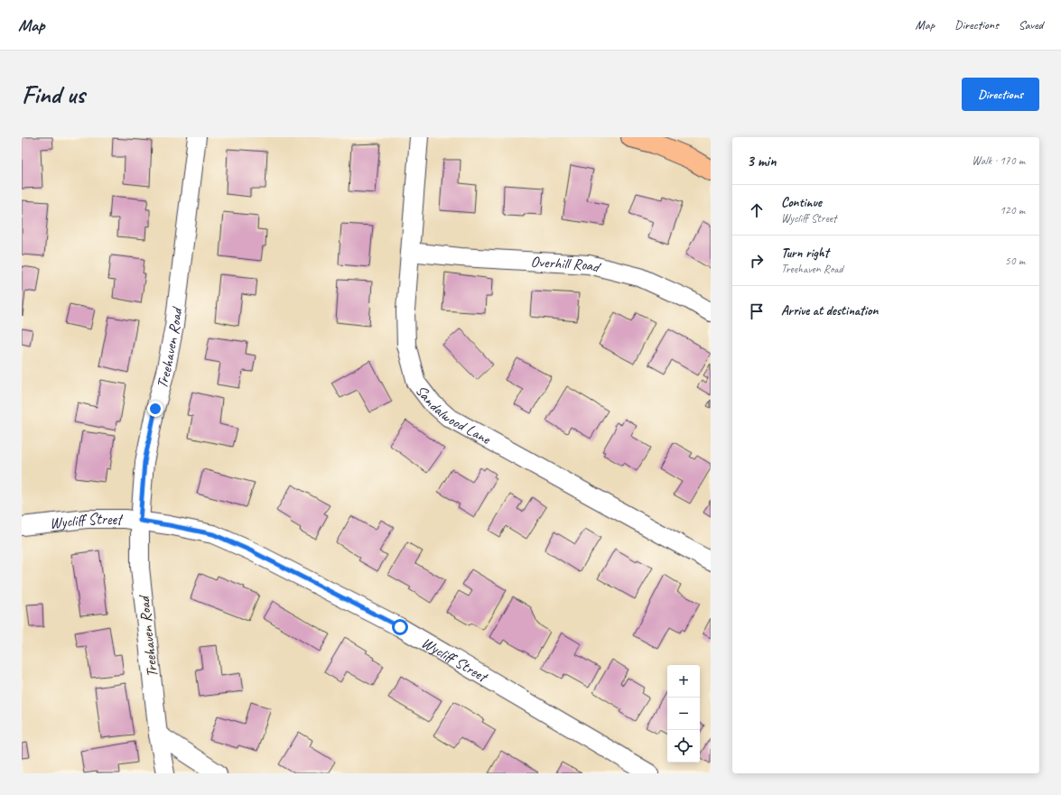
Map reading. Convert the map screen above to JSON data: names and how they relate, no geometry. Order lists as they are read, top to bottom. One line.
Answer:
{"streets":{"street":["Overhill Road","Treehaven Road","Sandalwood Lane","Wycliff Street"]},"crossings":[["Overhill Road","Sandalwood Lane"],["Treehaven Road","Wycliff Street"]],"page":{"header":"Map","nav":["Map","Directions","Saved"],"buttons":"Directions","title":"Find us","heading":["3 min","Walk · 170 m"],"list":[["Continue","Wycliff Street","120 m"],["Turn right","Treehaven Road","50 m"],"Arrive at destination"],"map_buttons":["+","−"]}}
